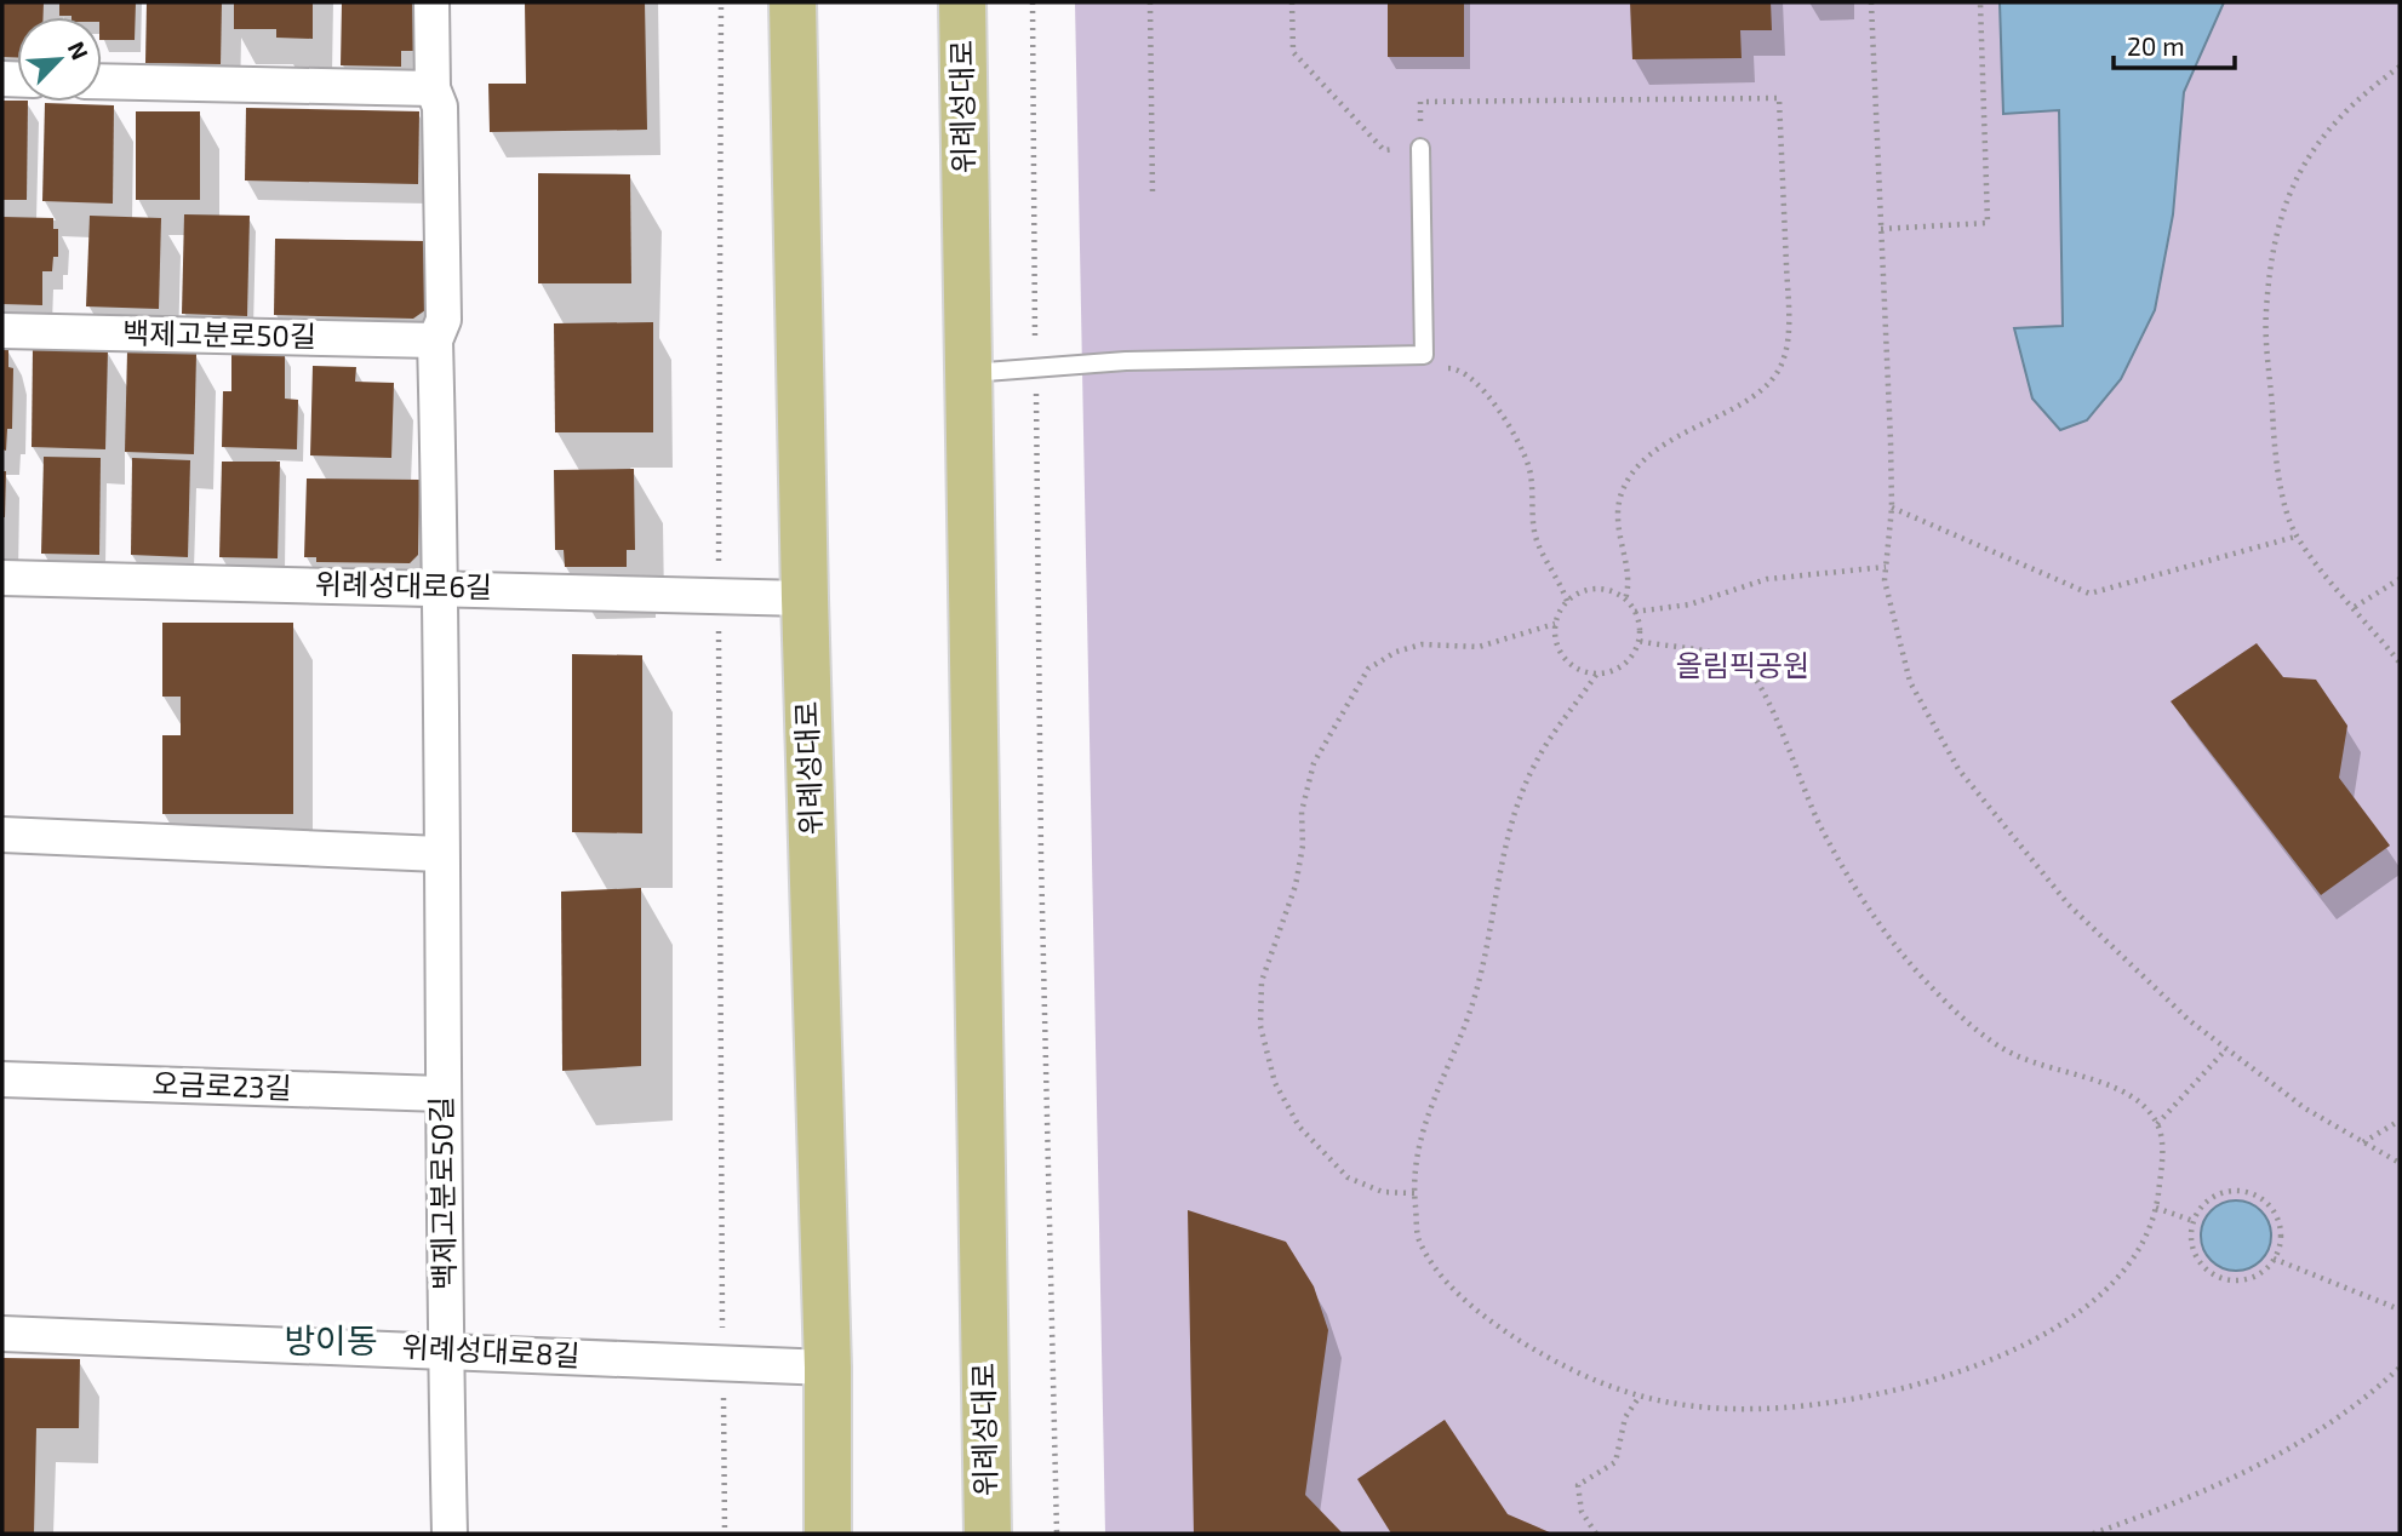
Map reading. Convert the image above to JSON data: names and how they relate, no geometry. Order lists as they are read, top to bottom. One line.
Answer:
{"streets":{"main road":["위례성대로"],"street":["백제고분로50길","위례성대로6길","오금로23길","위례성대로8길"]},"crossings":[["위례성대로","위례성대로6길"],["위례성대로","위례성대로8길"],["백제고분로50길","위례성대로6길"],["백제고분로50길","오금로23길"],["백제고분로50길","위례성대로8길"]],"districts":["방이동"],"parks":["올림픽공원"],"scale_bar":"20 m","north":"top right"}
